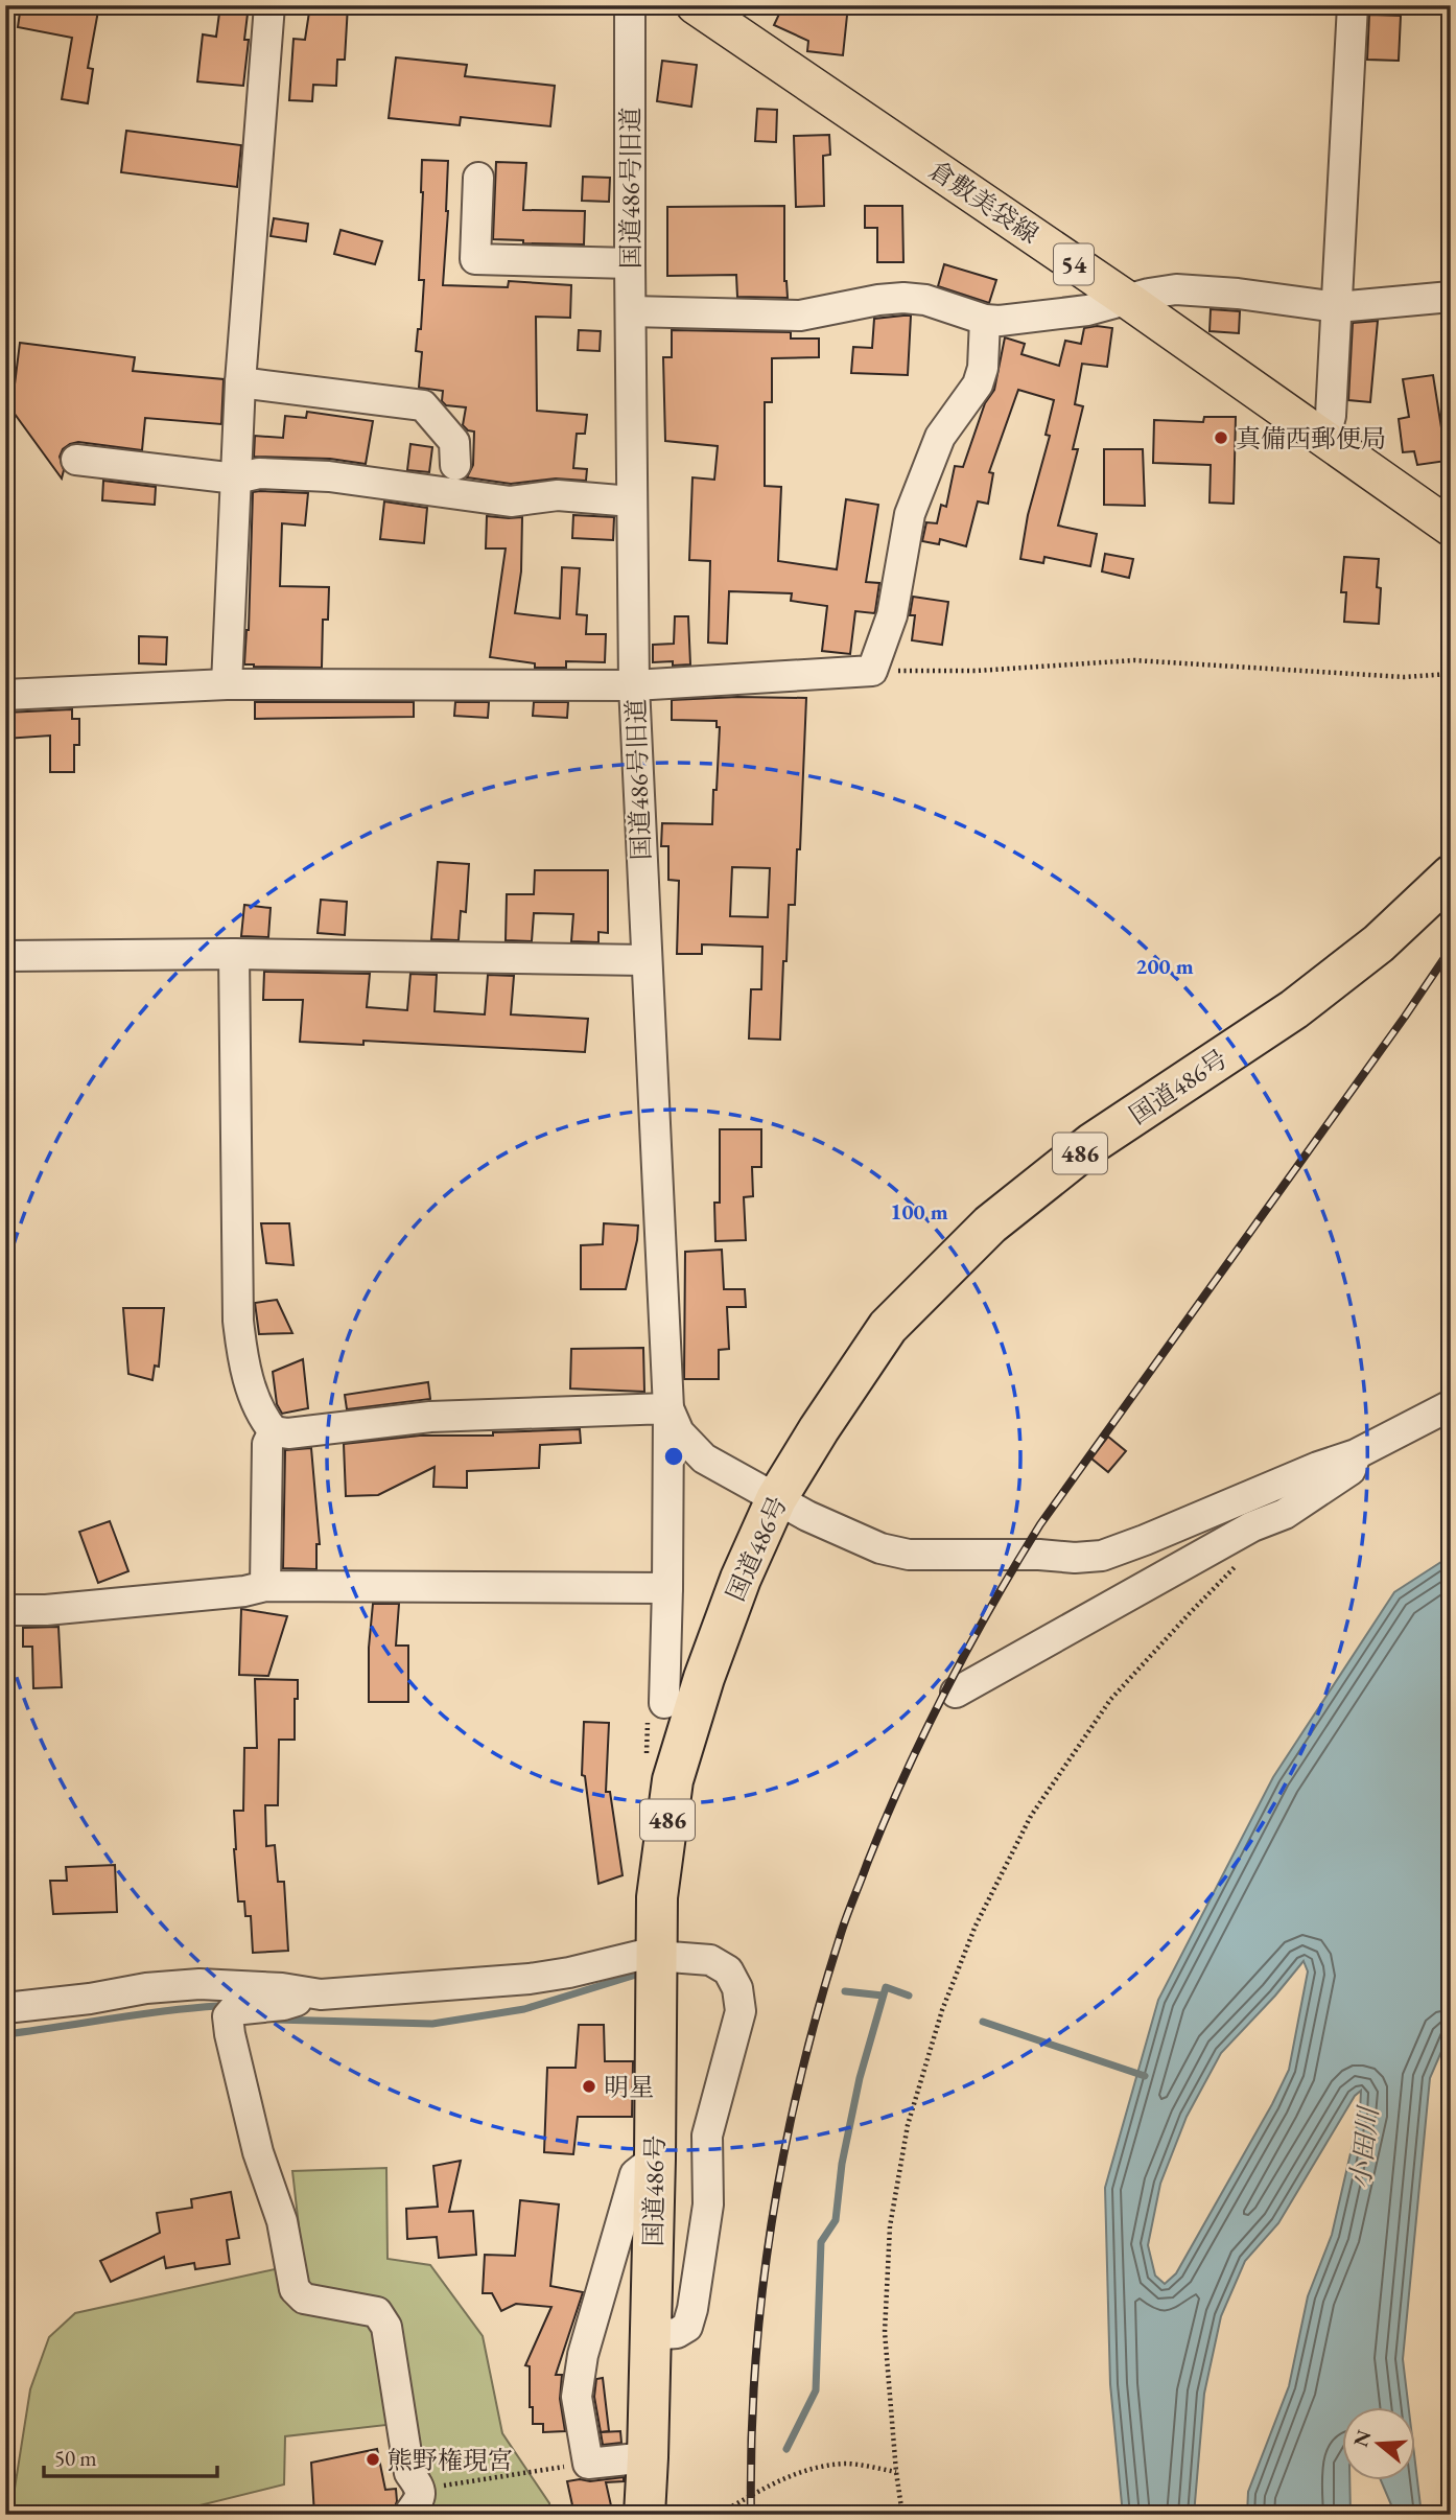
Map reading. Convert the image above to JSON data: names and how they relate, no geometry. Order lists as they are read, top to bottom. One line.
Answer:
{"streets":{"highway":["国道486号","486"],"main road":["倉敷美袋線","54"],"street":["国道486号旧道"]},"crossings":[["国道486号旧道","国道486号"]],"water":["小田川"],"places":["真備西郵便局","明星","熊野権現宮"],"scale_bar":"50 m","north":"left","rings":["200 m","100 m"]}
